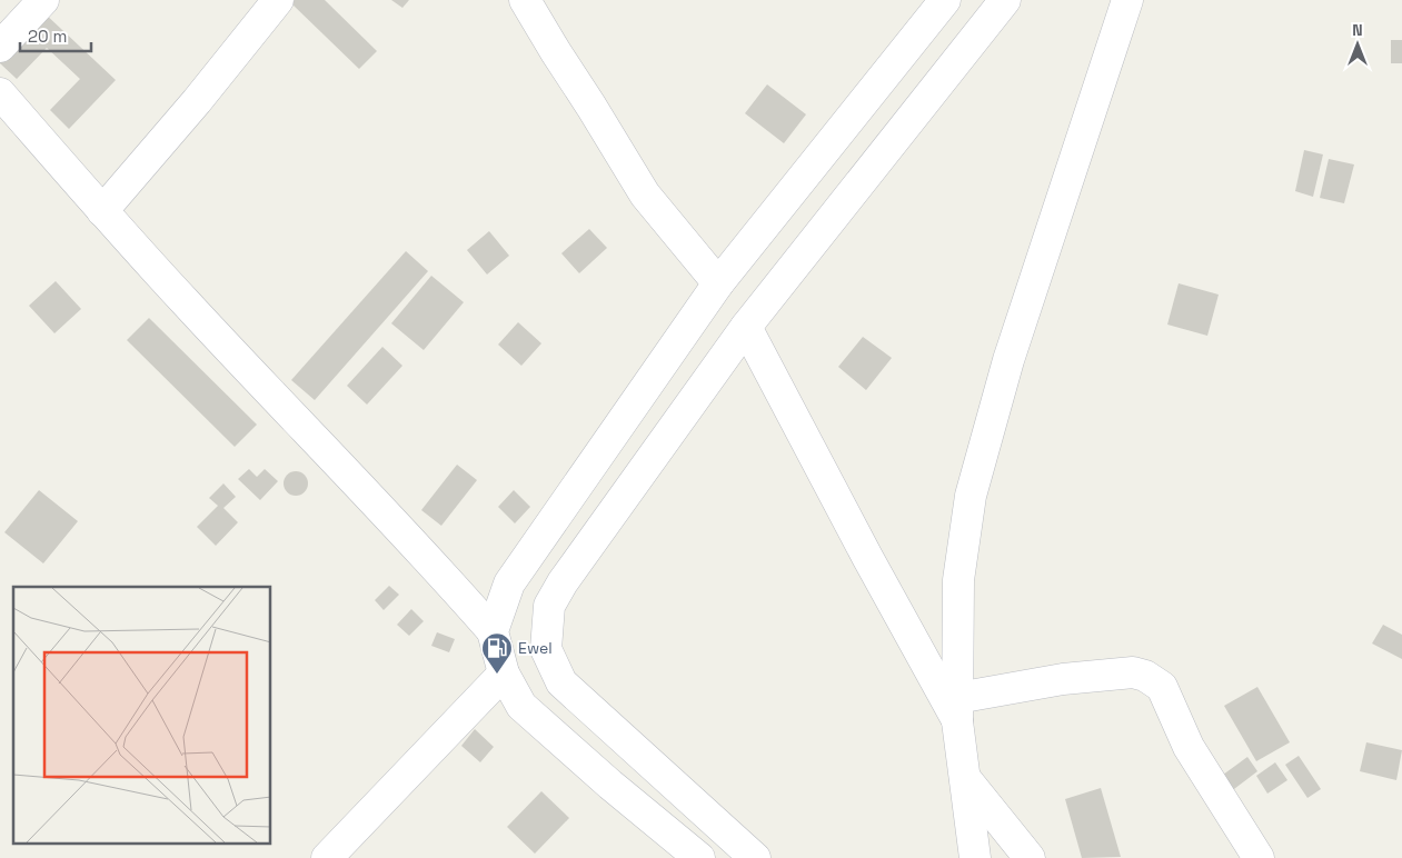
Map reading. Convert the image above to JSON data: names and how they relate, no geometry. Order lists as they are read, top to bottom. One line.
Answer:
{"places":{"fuel station":["Ewel"]},"scale_bar":"20 m","north":"top"}
